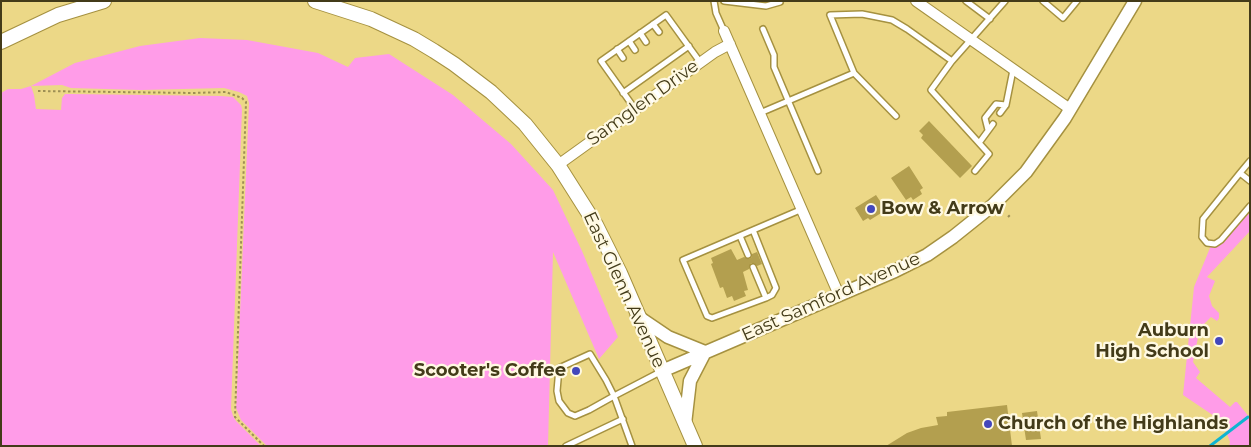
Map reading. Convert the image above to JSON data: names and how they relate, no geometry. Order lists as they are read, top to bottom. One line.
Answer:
{"streets":{"main road":["East Glenn Avenue"],"street":["Samglen Drive","East Samford Avenue"]},"crossings":[["Samglen Drive","East Glenn Avenue"],["East Glenn Avenue","East Samford Avenue"]],"places":["Bow & Arrow","Auburn High School","Scooter's Coffee","Church of the Highlands"]}
